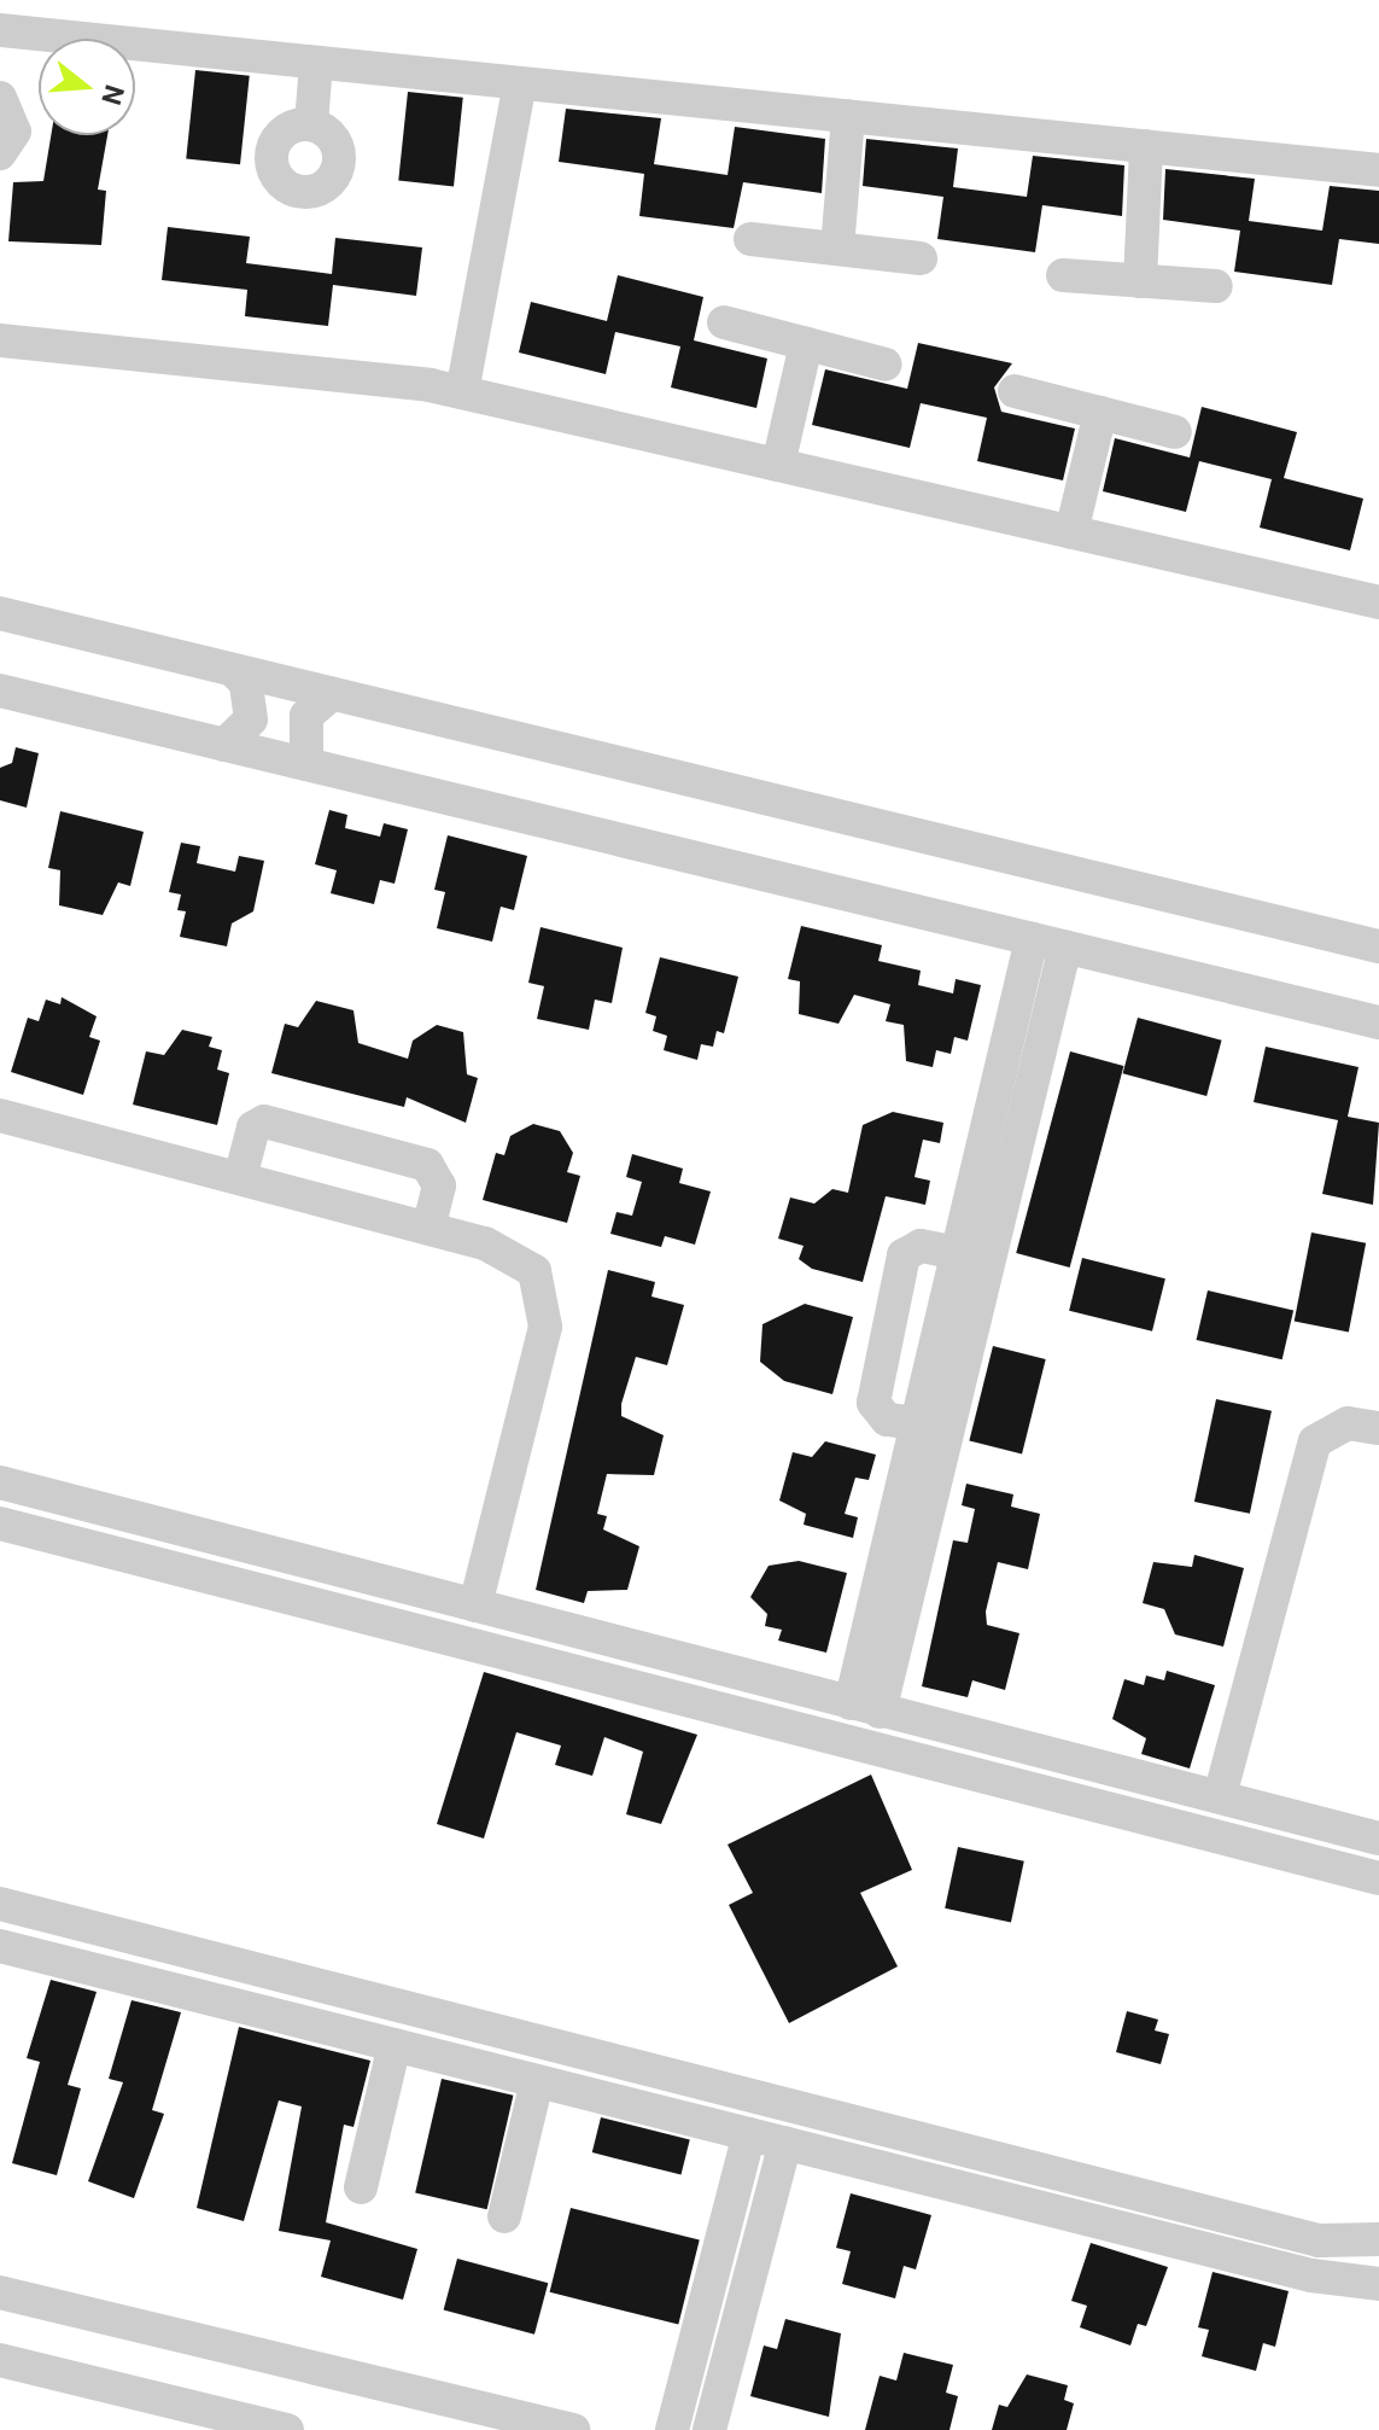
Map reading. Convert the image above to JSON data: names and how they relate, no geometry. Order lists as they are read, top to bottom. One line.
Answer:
{"north":"right"}
